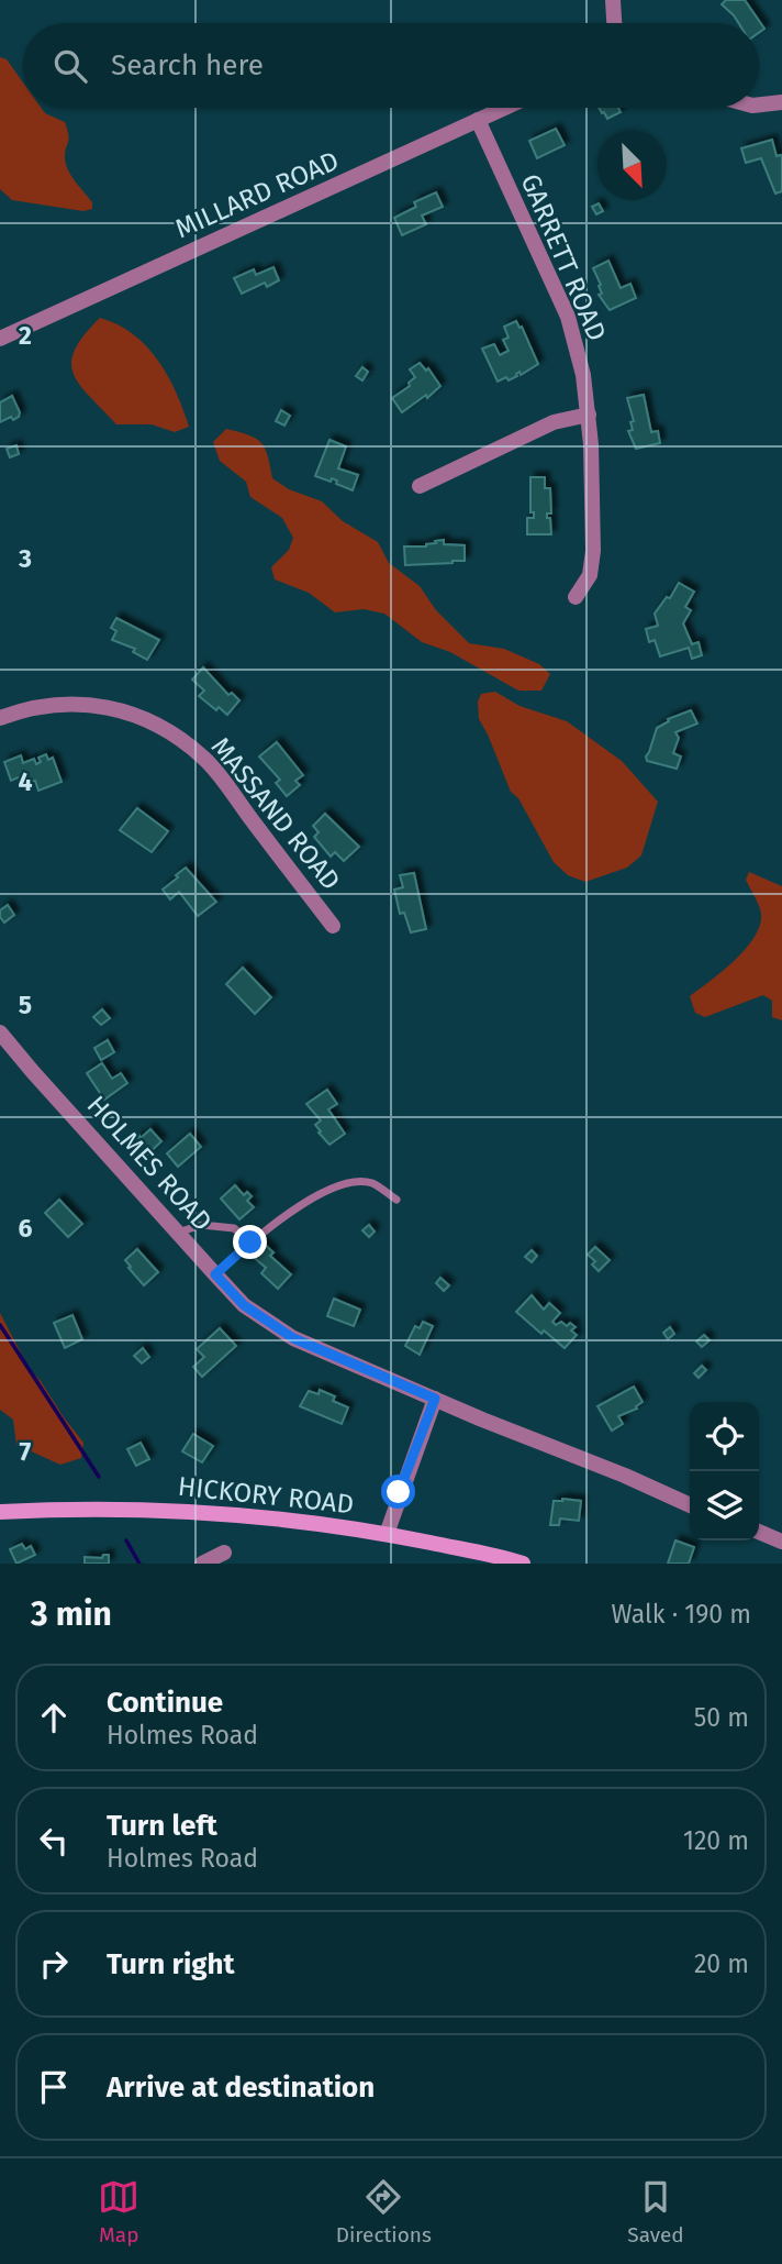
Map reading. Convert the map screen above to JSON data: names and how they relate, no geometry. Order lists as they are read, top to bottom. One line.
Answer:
{"streets":{"main road":["HICKORY ROAD"],"street":["MILLARD ROAD","GARRETT ROAD","MASSAND ROAD","HOLMES ROAD"]},"crossings":[["MILLARD ROAD","GARRETT ROAD"]],"north":"bottom right","page":{"search":"Search here","heading":["3 min","Walk · 190 m"],"list":[["Continue","Holmes Road","50 m"],["Turn left","Holmes Road","120 m"],["Turn right","20 m"],"Arrive at destination"],"nav":["Map","Directions","Saved"]},"grid":{"rows":["2","3","4","5","6","7"]}}
